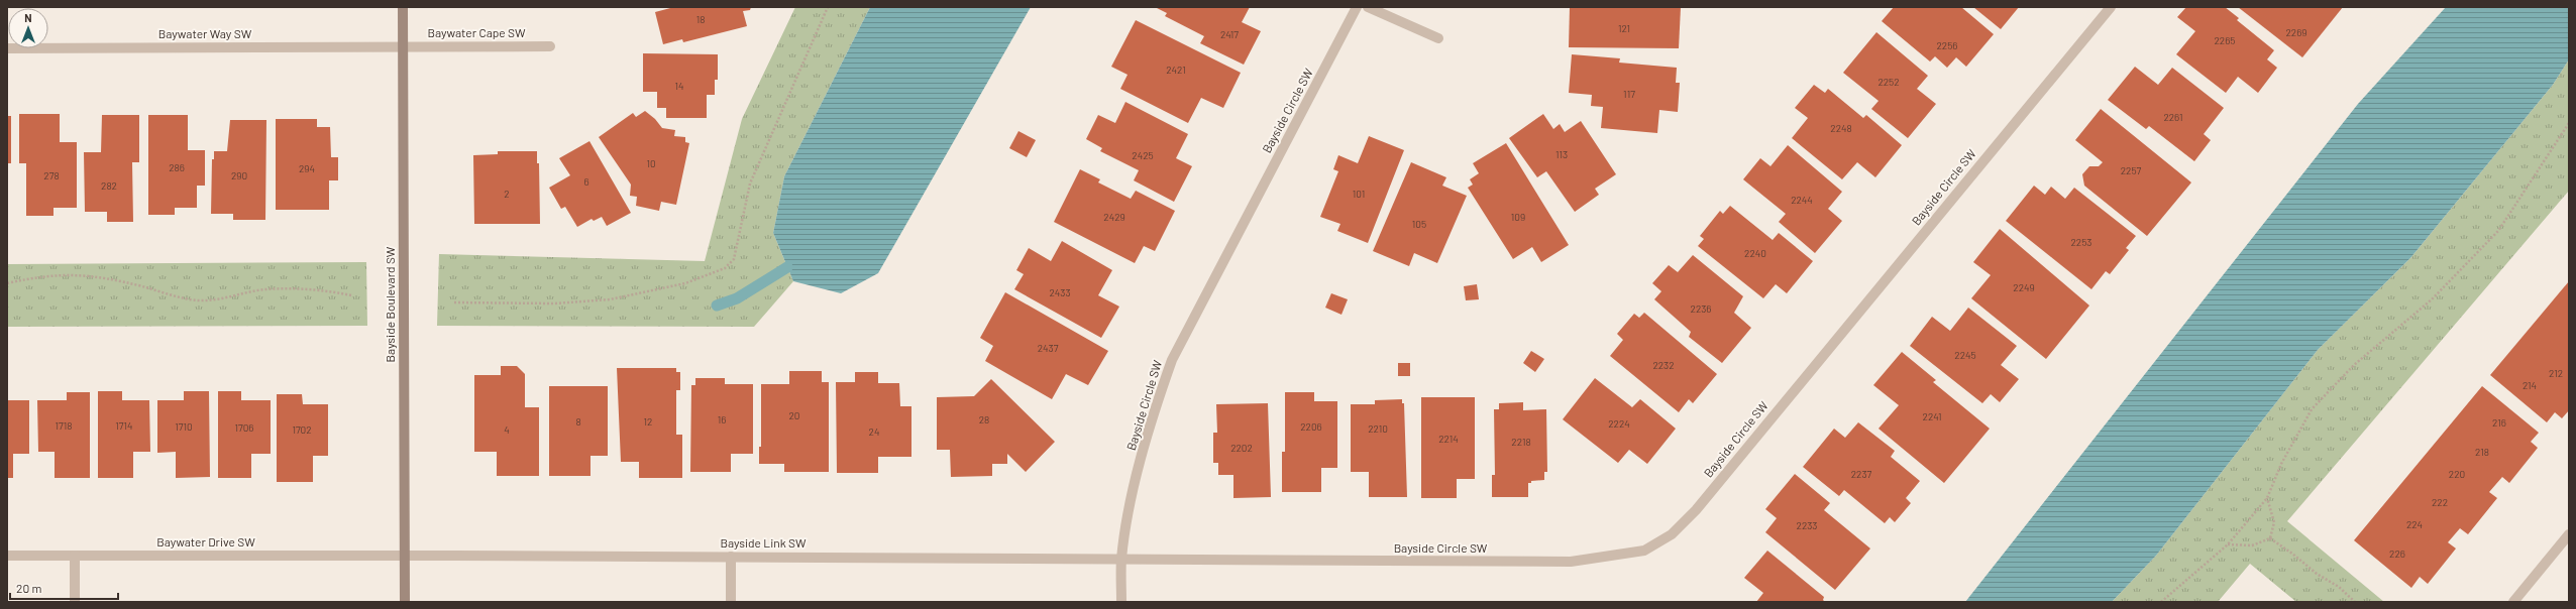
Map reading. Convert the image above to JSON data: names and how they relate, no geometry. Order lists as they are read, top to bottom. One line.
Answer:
{"streets":{"street":["Baywater Cape SW","Baywater Way SW","Bayside Circle SW","Bayside Boulevard SW","Baywater Drive SW","Bayside Link SW"]},"crossings":[["Baywater Cape SW","Baywater Way SW"],["Baywater Cape SW","Bayside Boulevard SW"],["Baywater Way SW","Bayside Boulevard SW"],["Bayside Circle SW","Bayside Link SW"],["Bayside Boulevard SW","Baywater Drive SW"],["Bayside Boulevard SW","Bayside Link SW"],["Baywater Drive SW","Bayside Link SW"]],"house_numbers":["18","121","2269","2417","2265","2256","2421","2252","14","117","2261","2248","113","2425","10","286","294","2257","278","290","6","282","2","101","2244","2429","109","105","2253","2240","2249","2433","2236","2437","2245","2232","212","214","20","2241","16","28","8","12","216","2224","1718","1714","1710","2206","1706","2210","1702","4","24","2214","2218","2202","218","2237","220","222","224","2233","226"],"scale_bar":"20 m","north":"top"}
